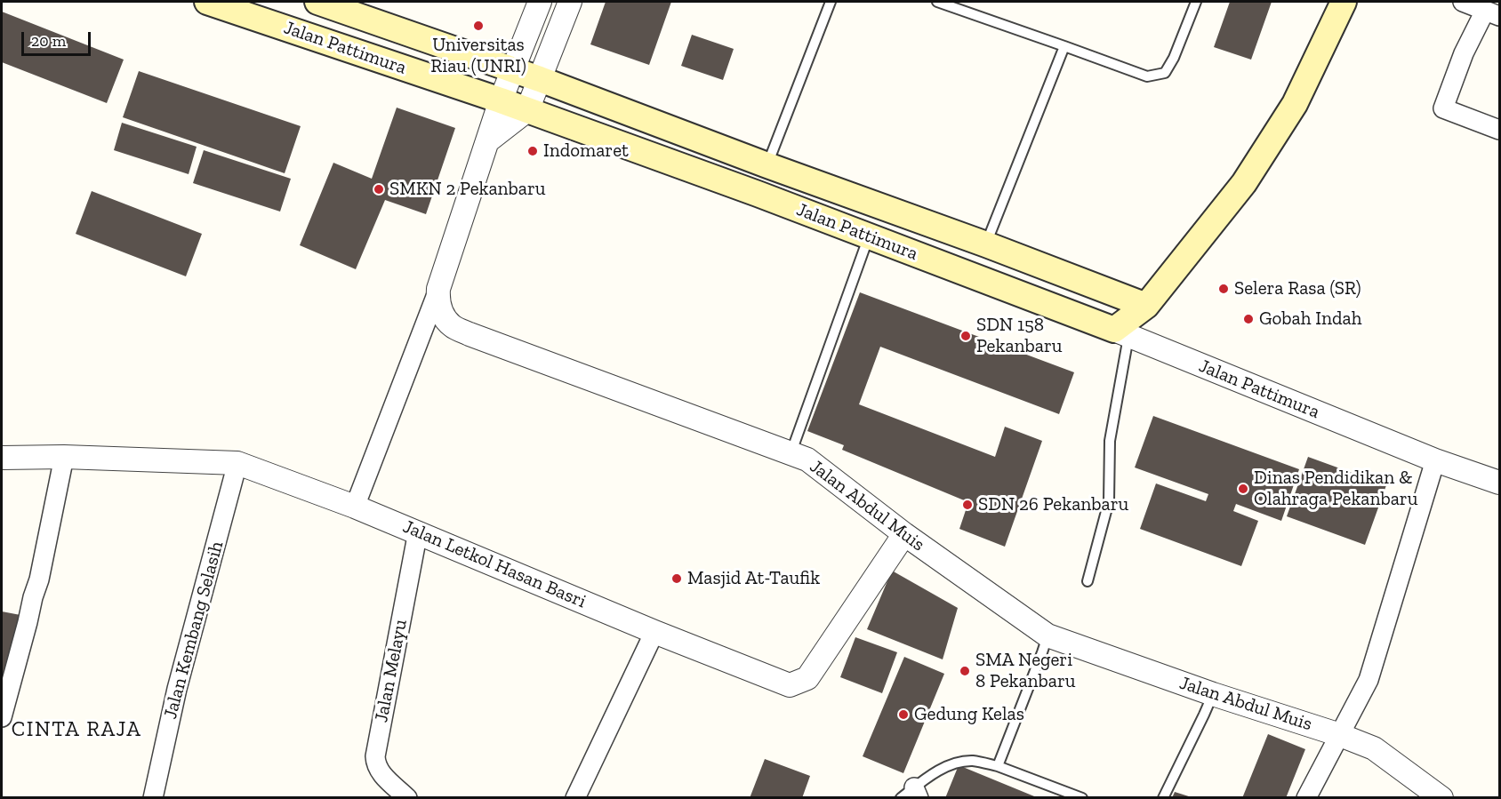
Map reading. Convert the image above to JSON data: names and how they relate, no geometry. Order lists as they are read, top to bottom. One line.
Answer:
{"streets":{"main road":["Jalan Pattimura"],"street":["Jalan Abdul Muis","Jalan Letkol Hasan Basri","Jalan Kembang Selasih","Jalan Melayu"]},"crossings":[["Jalan Pattimura","Jalan Abdul Muis"],["Jalan Abdul Muis","Jalan Letkol Hasan Basri"],["Jalan Letkol Hasan Basri","Jalan Kembang Selasih"],["Jalan Letkol Hasan Basri","Jalan Melayu"]],"districts":["CINTA RAJA"],"places":["Universitas Riau (UNRI)","Indomaret","SMKN 2 Pekanbaru","Selera Rasa (SR)","Gobah Indah","SDN 158 Pekanbaru","Dinas Pendidikan & Olahraga Pekanbaru","SDN 26 Pekanbaru","Masjid At-Taufik","SMA Negeri 8 Pekanbaru","Gedung Kelas"],"scale_bar":"20 m"}
